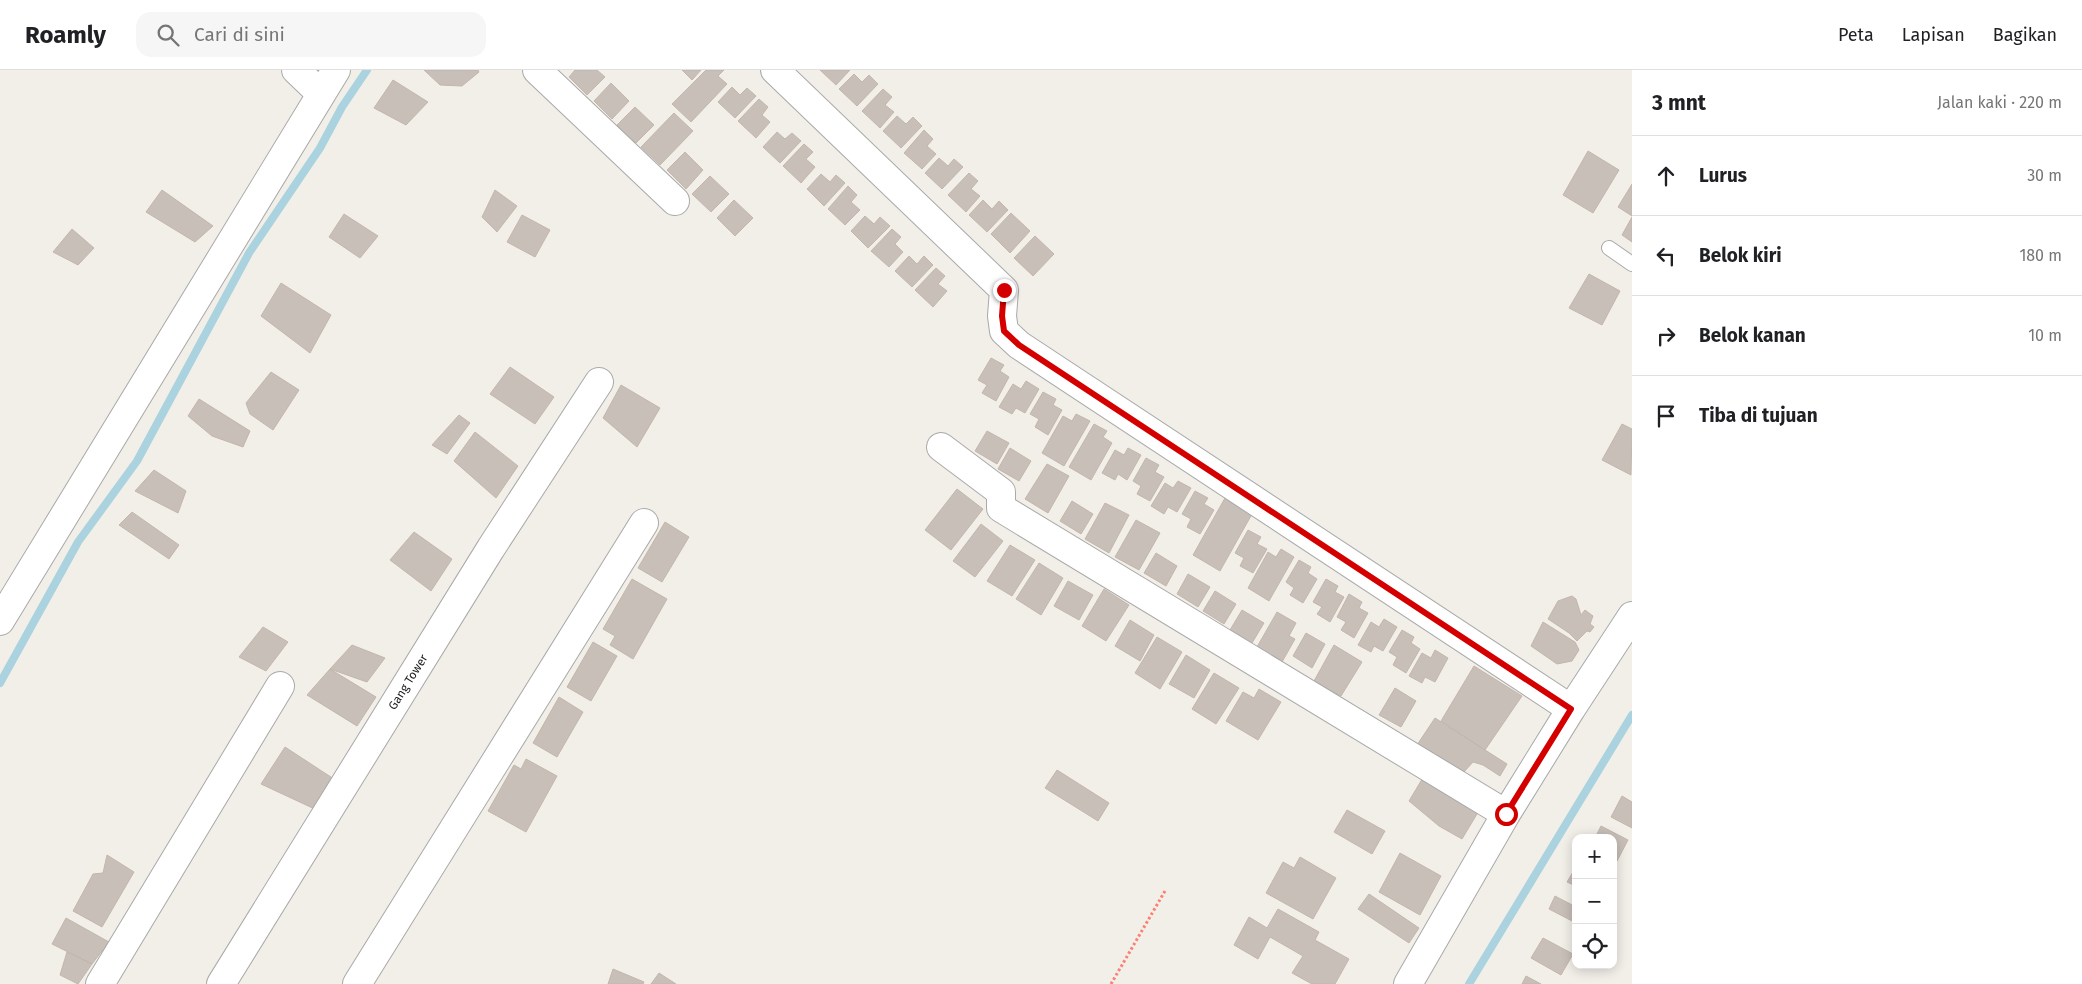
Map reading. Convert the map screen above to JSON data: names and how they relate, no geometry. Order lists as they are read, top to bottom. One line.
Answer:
{"streets":{"street":["Gang Tower"]},"page":{"header":"Roamly","search":"Cari di sini","nav":["Peta","Lapisan","Bagikan"],"heading":["3 mnt","Jalan kaki · 220 m"],"list":[["Lurus","30 m"],["Belok kiri","180 m"],["Belok kanan","10 m"],"Tiba di tujuan"],"map_buttons":["+","−"]}}
